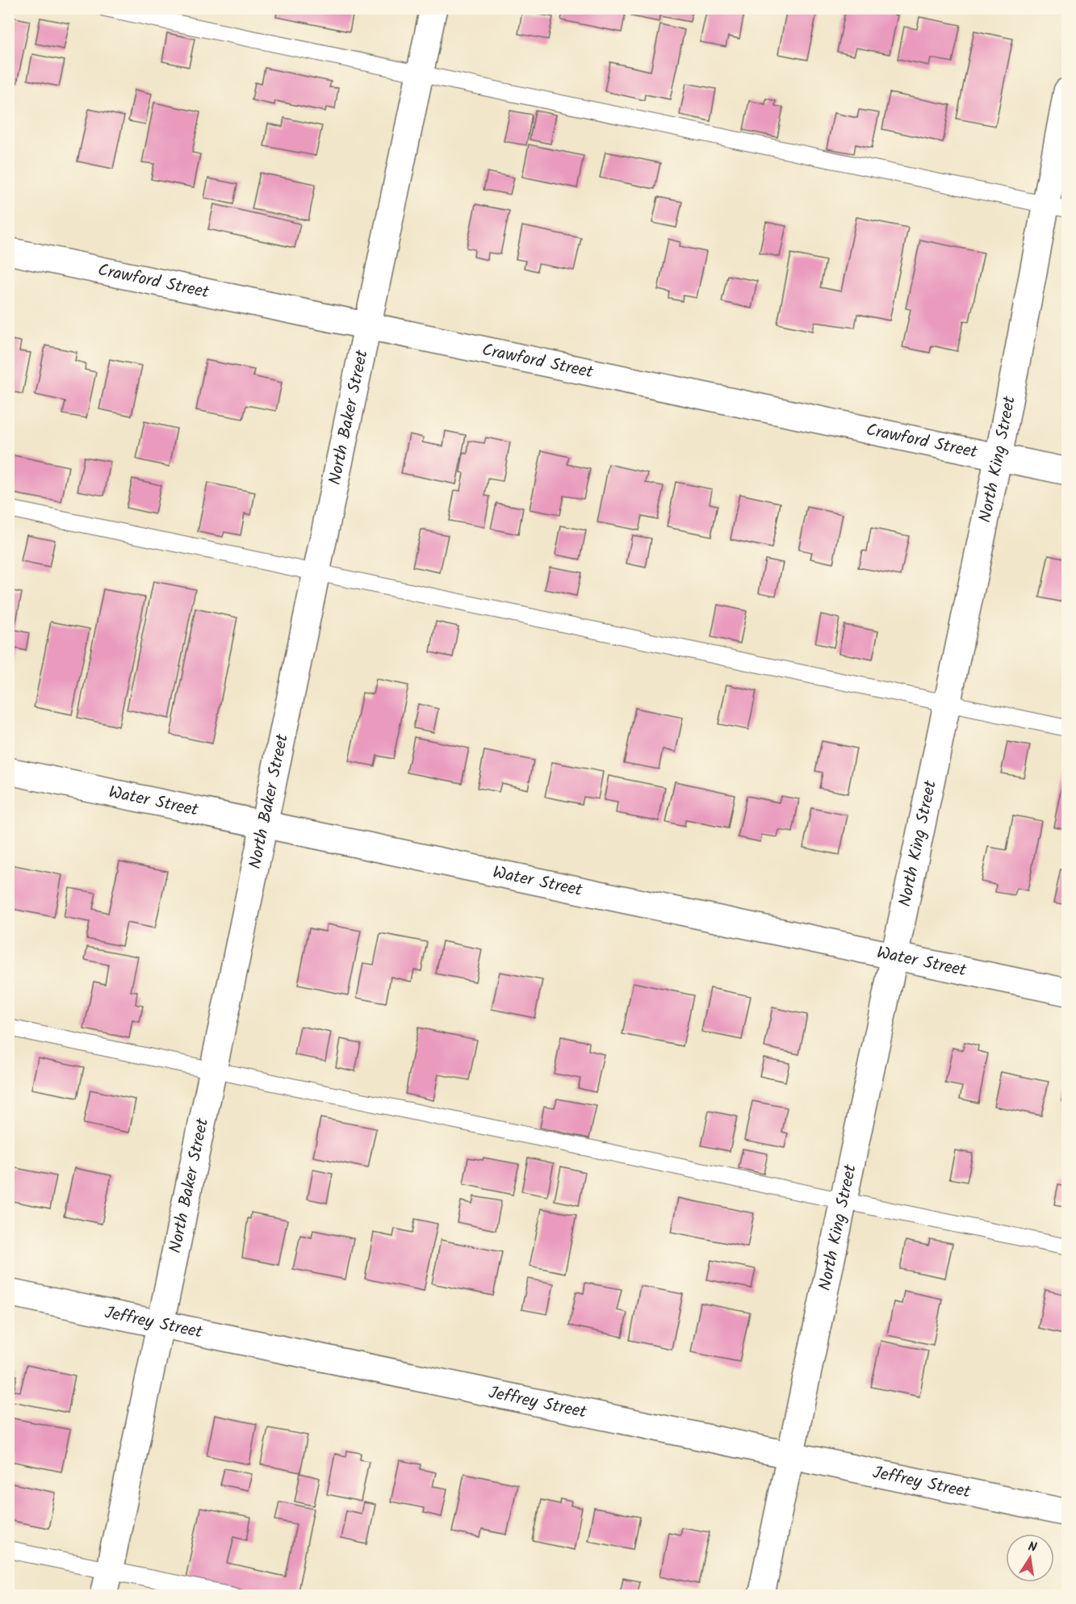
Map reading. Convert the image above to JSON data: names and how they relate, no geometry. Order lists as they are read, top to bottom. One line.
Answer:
{"streets":{"street":["Crawford Street","North Baker Street","North King Street","Water Street","Jeffrey Street"]},"crossings":[["Crawford Street","North Baker Street"],["Crawford Street","North King Street"],["North Baker Street","Water Street"],["North Baker Street","Jeffrey Street"],["North King Street","Water Street"],["North King Street","Jeffrey Street"]],"north":"top"}
